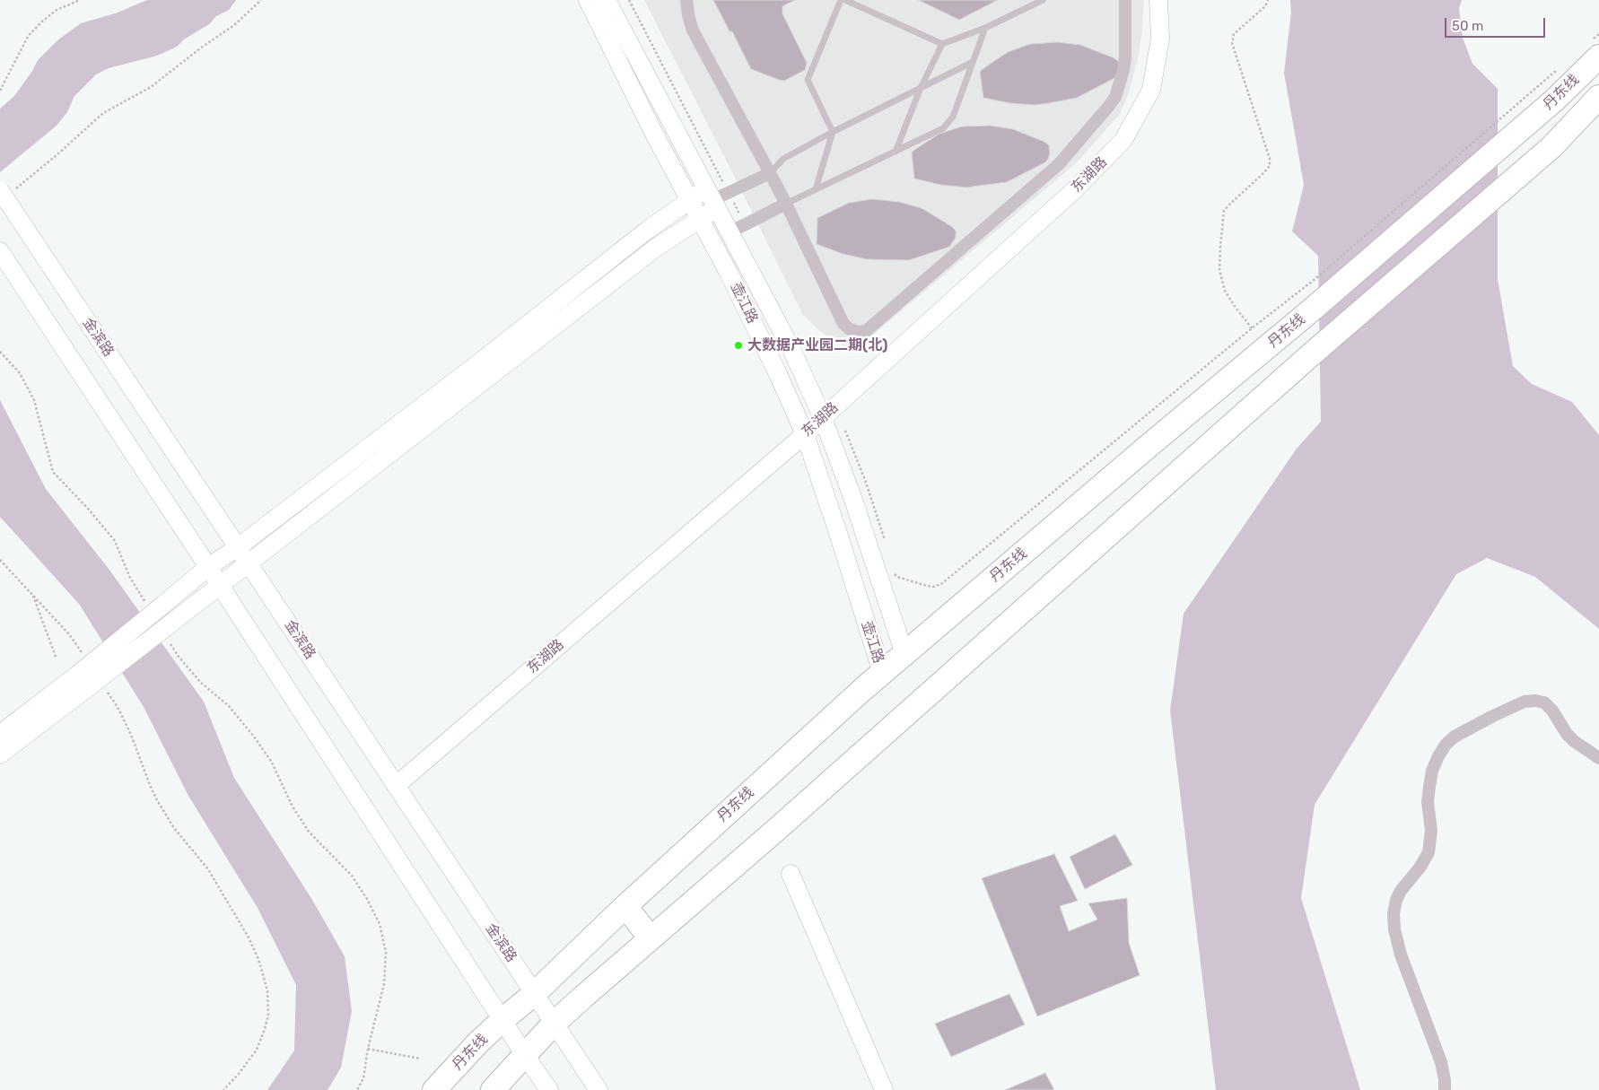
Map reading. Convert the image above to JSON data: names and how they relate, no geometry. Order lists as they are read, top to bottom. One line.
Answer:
{"streets":{"highway":["丹东线"],"main road":["东湖路","壶江路","金滨路"]},"crossings":[["丹东线","壶江路"],["丹东线","金滨路"],["东湖路","壶江路"],["东湖路","金滨路"]],"places":["大数据产业园二期(北)"],"scale_bar":"50 m"}
